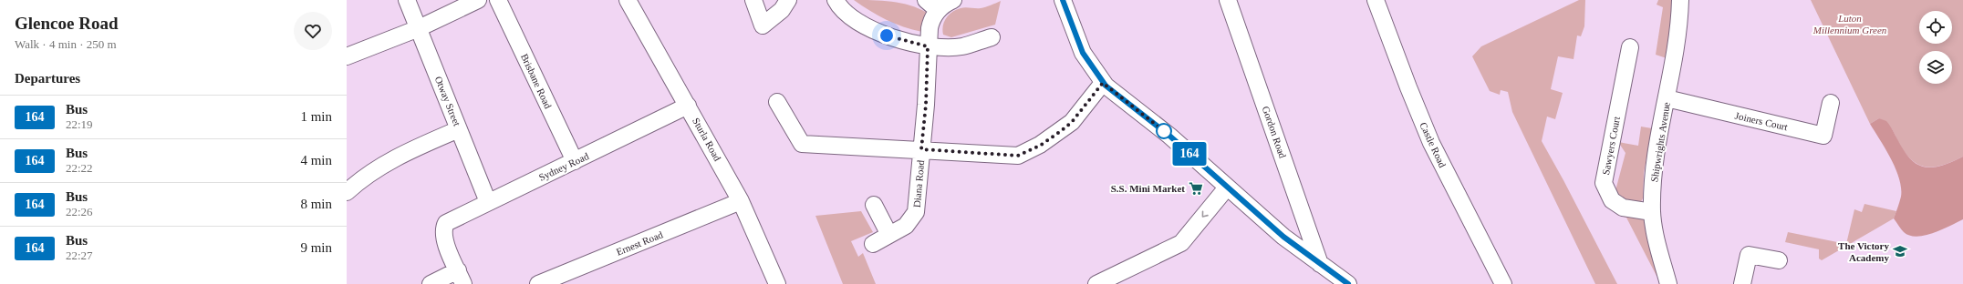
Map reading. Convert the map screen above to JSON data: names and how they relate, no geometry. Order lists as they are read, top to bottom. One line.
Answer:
{"streets":{"street":["Brisbane Road","Otway Street","Joiners Court","Gordon Road","Sturla Road","Shipwrights Avenue","Castle Road","Sawyers Court","Sydney Road","Diana Road","Ernest Road"]},"crossings":[["Brisbane Road","Sydney Road"],["Otway Street","Sydney Road"],["Joiners Court","Shipwrights Avenue"],["Sturla Road","Sydney Road"],["Sturla Road","Ernest Road"],["Shipwrights Avenue","Sawyers Court"]],"parks":["Luton Millennium Green"],"places":{"supermarket":["S.S. Mini Market"],"school or university":["The Victory Academy"]},"lines":["bus line 164"],"page":{"heading":[["Glencoe Road","Walk · 4 min · 250 m"],"Departures"],"on_map":"164","list":[{"mark":"164","name":"Bus","note":"22:19","value":"1 min"},{"mark":"164","name":"Bus","note":"22:22","value":"4 min"},{"mark":"164","name":"Bus","note":"22:26","value":"8 min"},{"mark":"164","name":"Bus","note":"22:27","value":"9 min"}]}}
